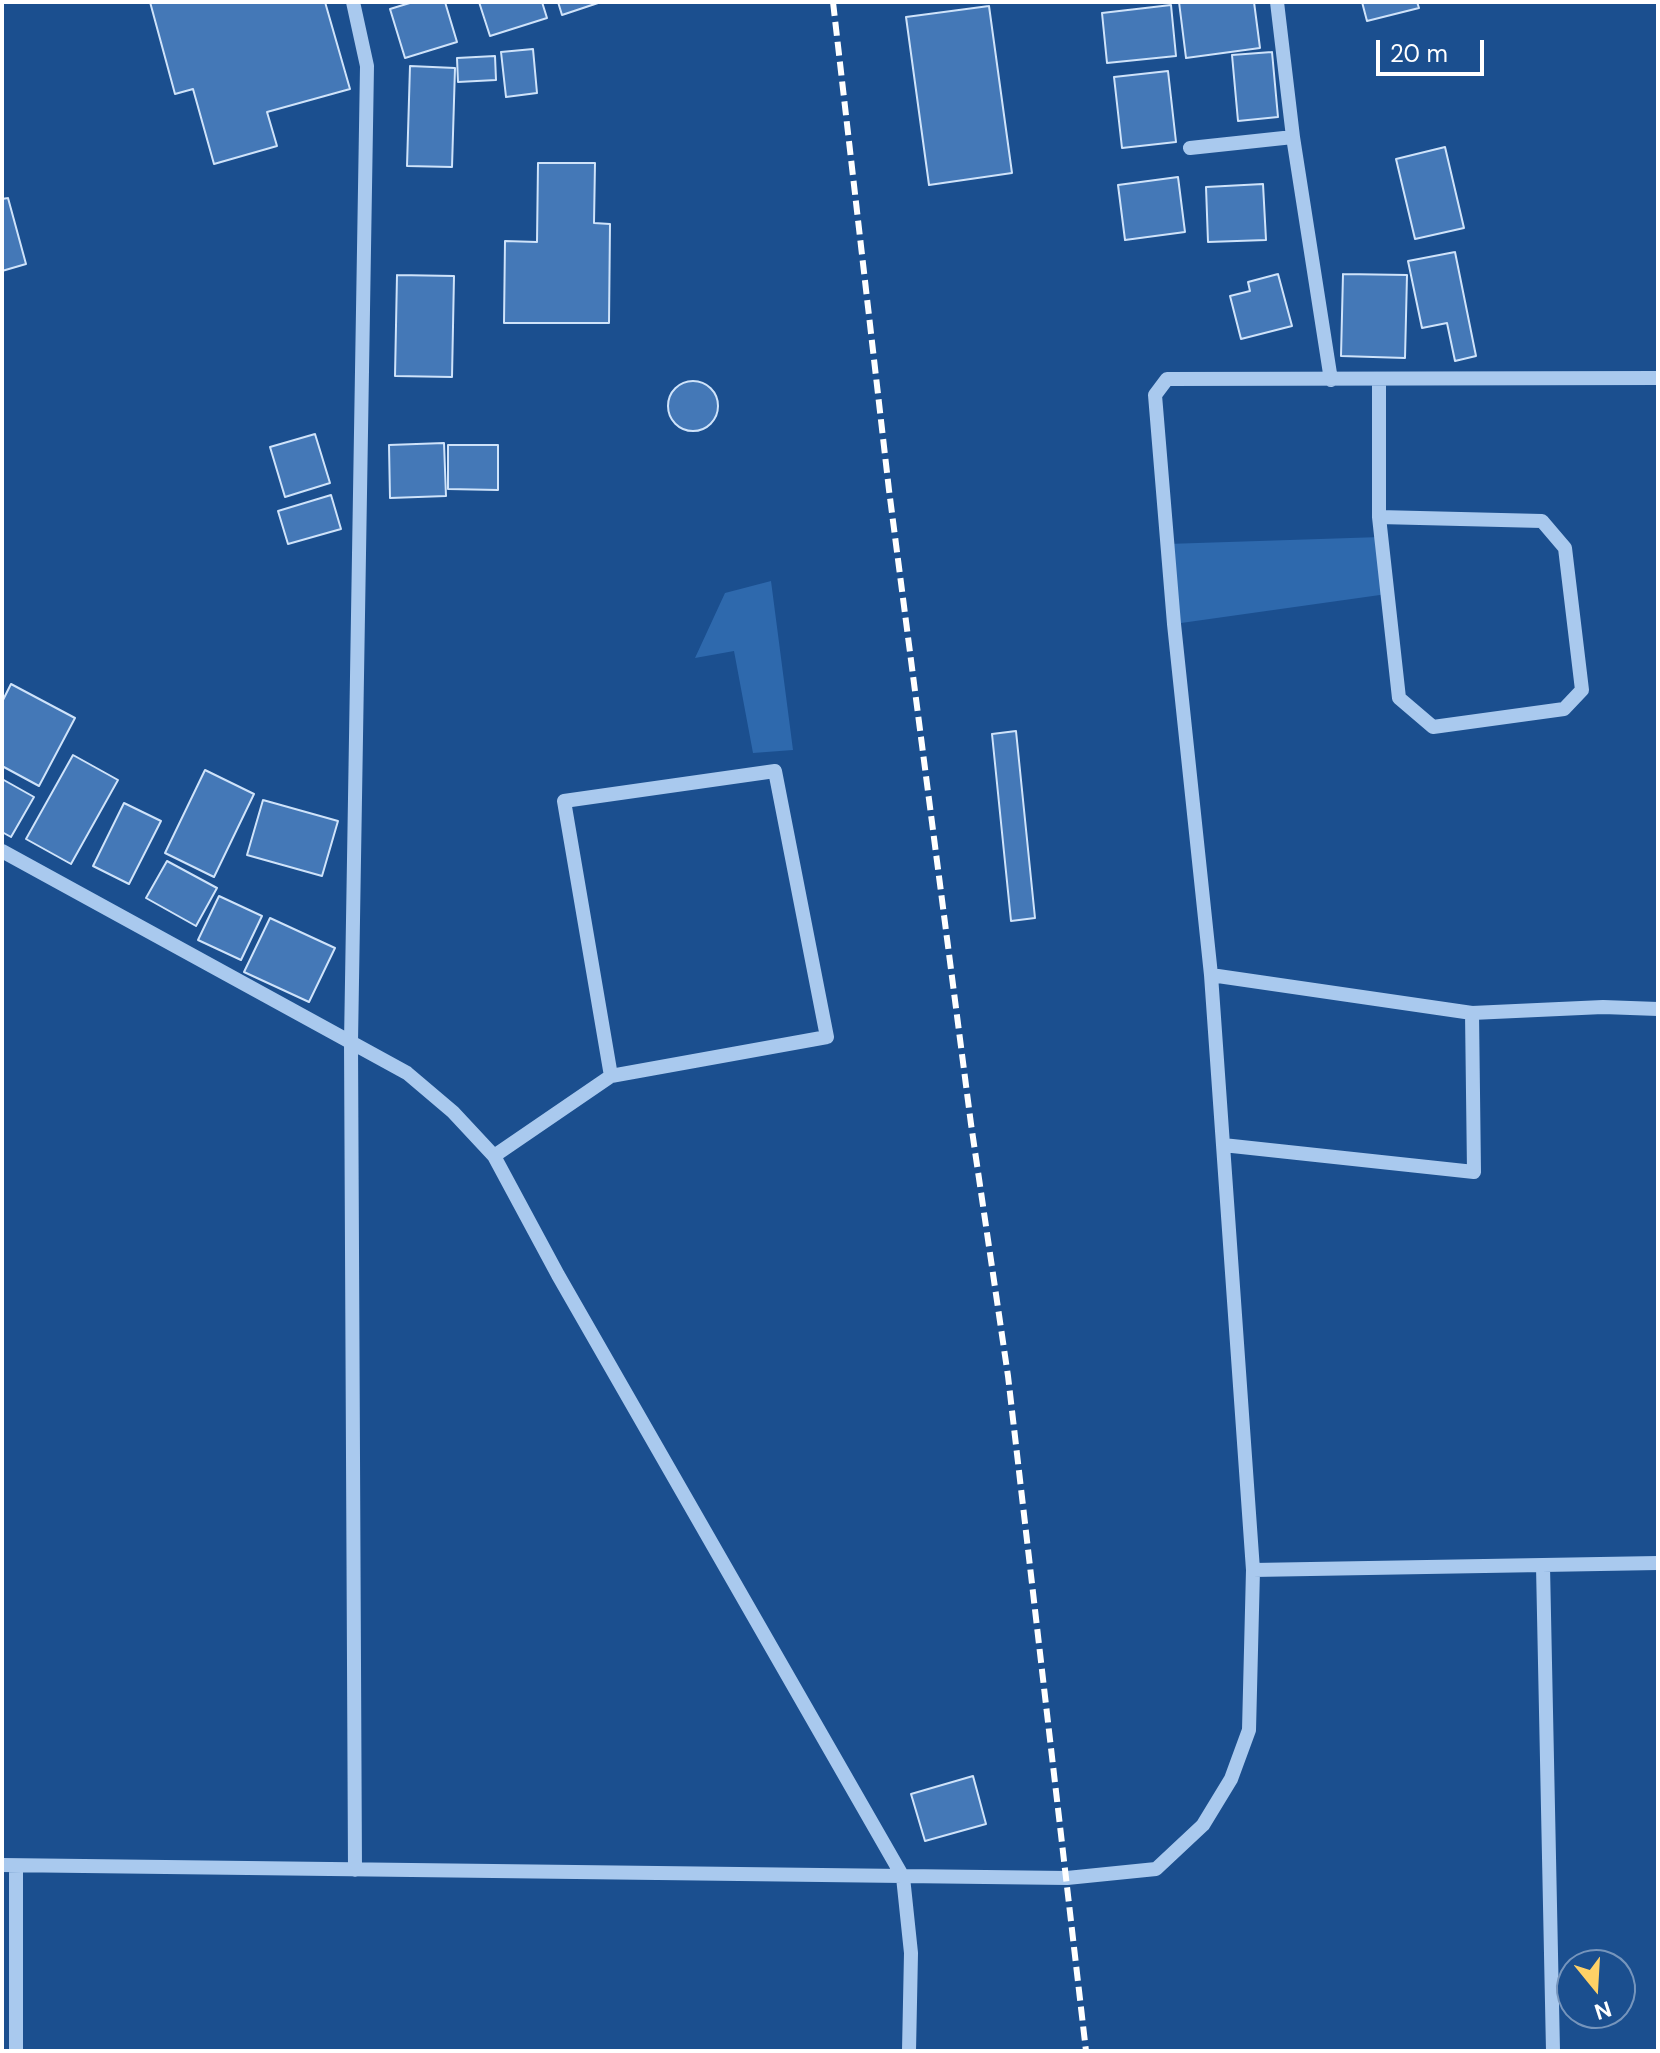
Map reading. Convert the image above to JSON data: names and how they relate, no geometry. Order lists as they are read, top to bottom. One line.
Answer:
{"scale_bar":"20 m","north":"bottom"}
